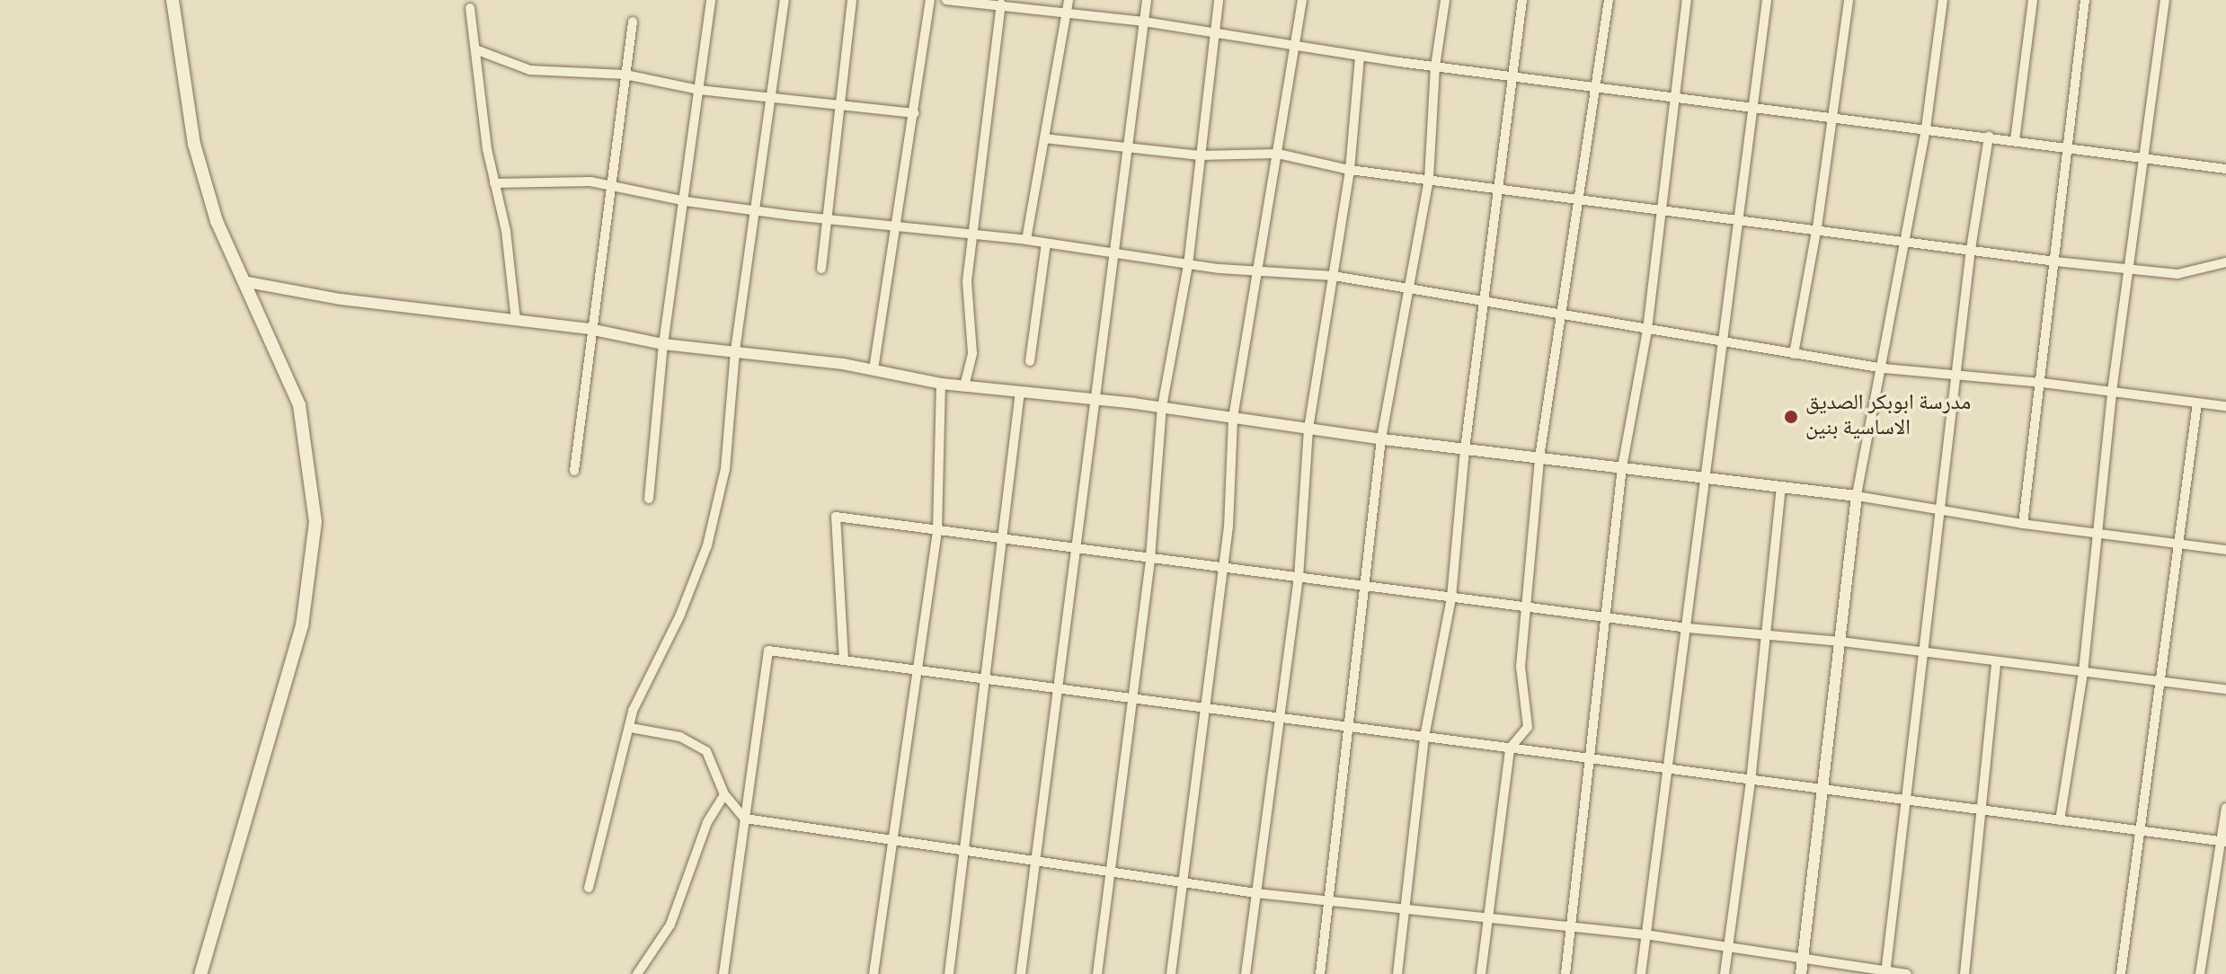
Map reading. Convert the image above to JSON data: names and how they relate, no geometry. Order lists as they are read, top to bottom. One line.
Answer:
{"places":["مدرسة ابوبكر الصديق الاساسية بنين"]}
